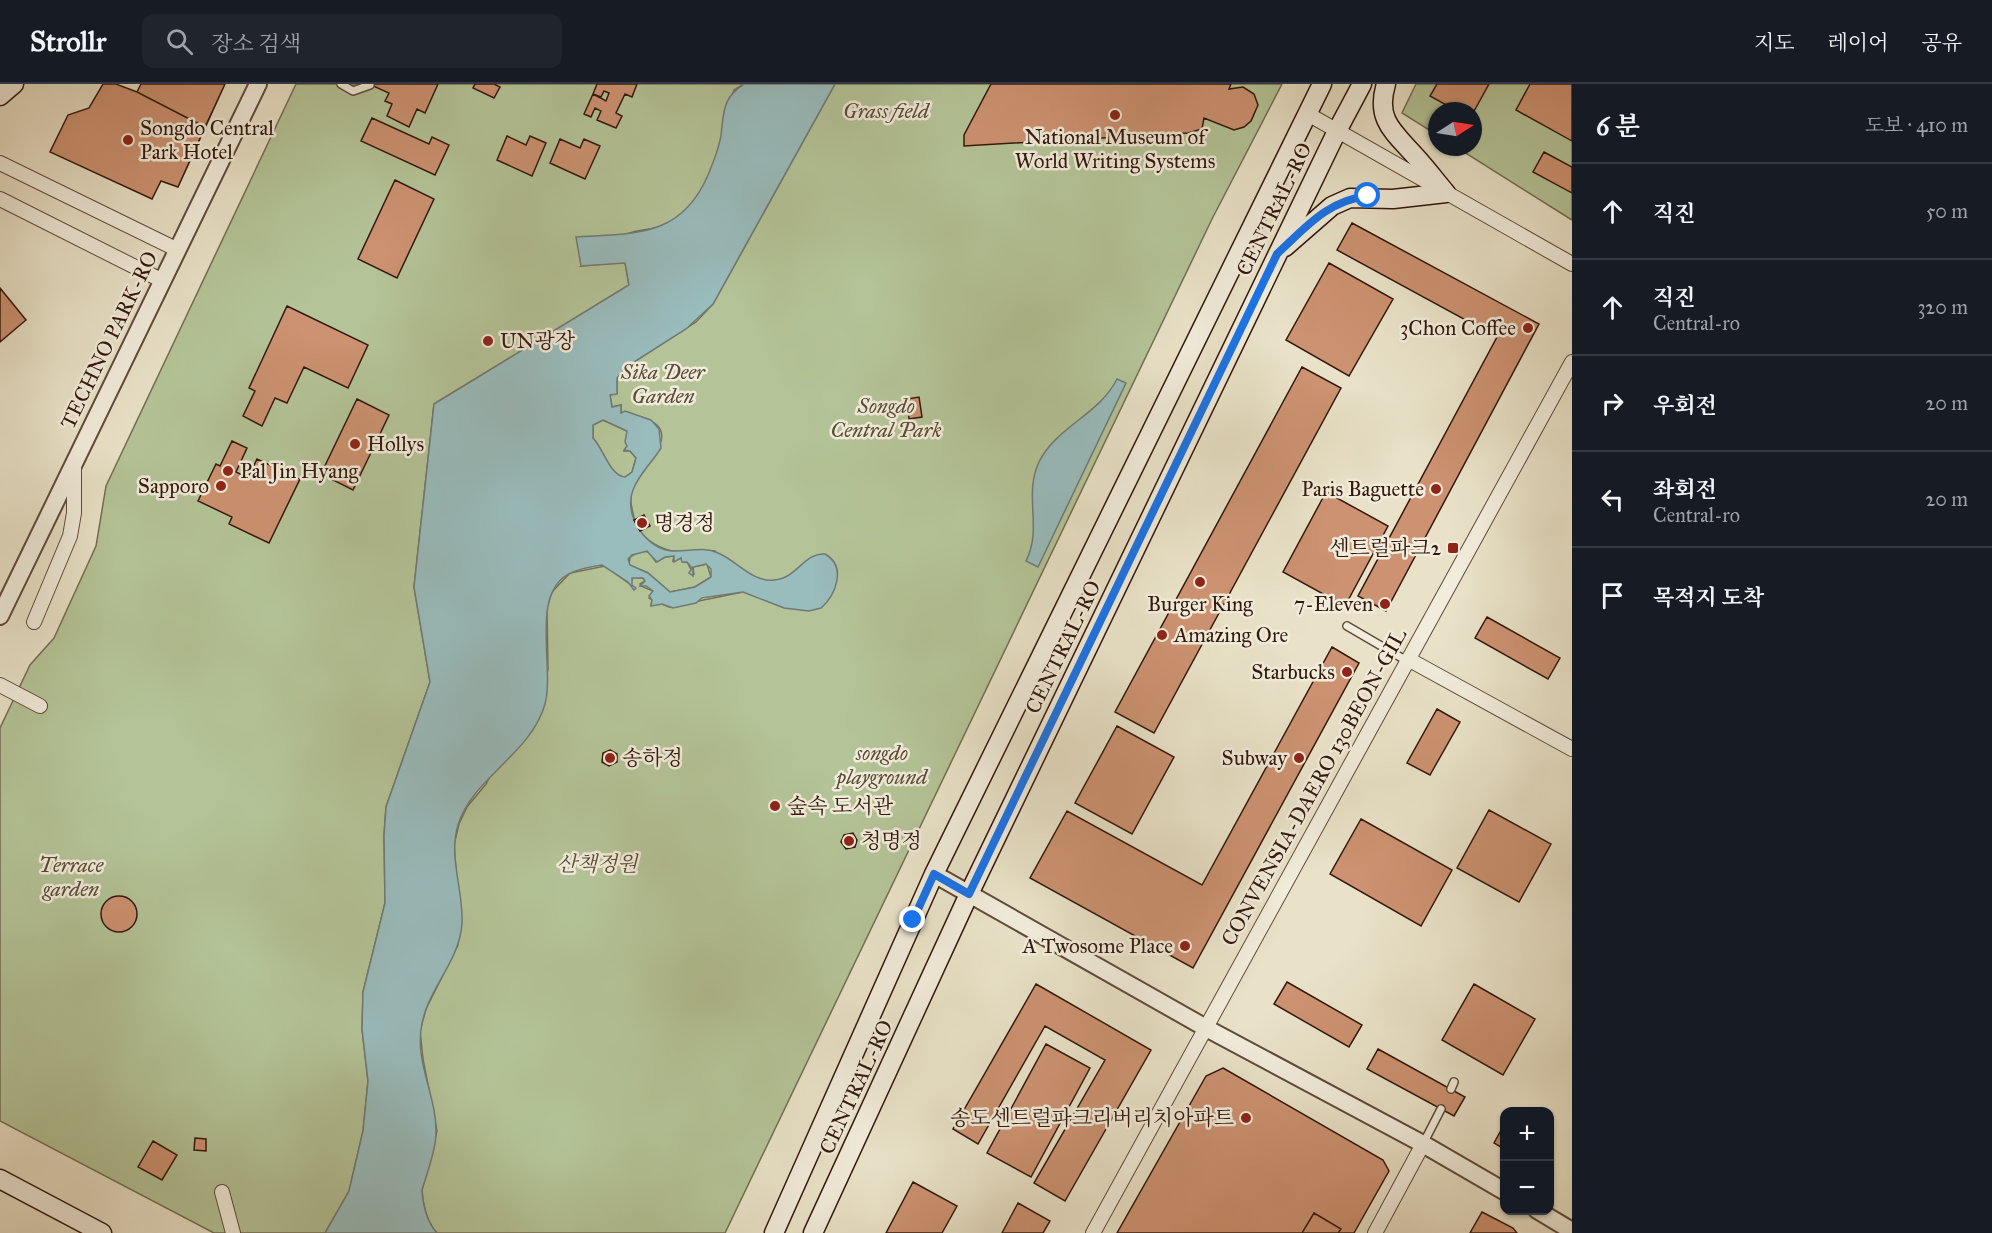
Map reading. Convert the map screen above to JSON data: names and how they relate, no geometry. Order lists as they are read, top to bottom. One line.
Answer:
{"streets":{"main road":["CENTRAL-RO"],"street":["TECHNO PARK-RO","CONVENSIA-DAERO 130BEON-GIL"]},"parks":["Grass field","Sika Deer Garden","Songdo Central Park","songdo playground","산책정원","Terrace garden"],"places":{"other":["National Museum of World Writing Systems","Songdo Central Park Hotel","3Chon Coffee","UN광장","Hollys","Pal Jin Hyang","Sapporo","Paris Baguette","명경정","Burger King","7-Eleven","Amazing Ore","Starbucks","송하정","Subway","숲속 도서관","청명정","A Twosome Place","송도센트럴파크리버리치아파트"],"transit":["센트럴파크2"]},"north":"right","page":{"header":"Strollr","search":"장소 검색","nav":["지도","레이어","공유"],"heading":["6 분","도보 · 410 m"],"list":[["직진","50 m"],["직진","Central-ro","320 m"],["우회전","20 m"],["좌회전","Central-ro","20 m"],"목적지 도착"],"map_buttons":["+","−"]}}
